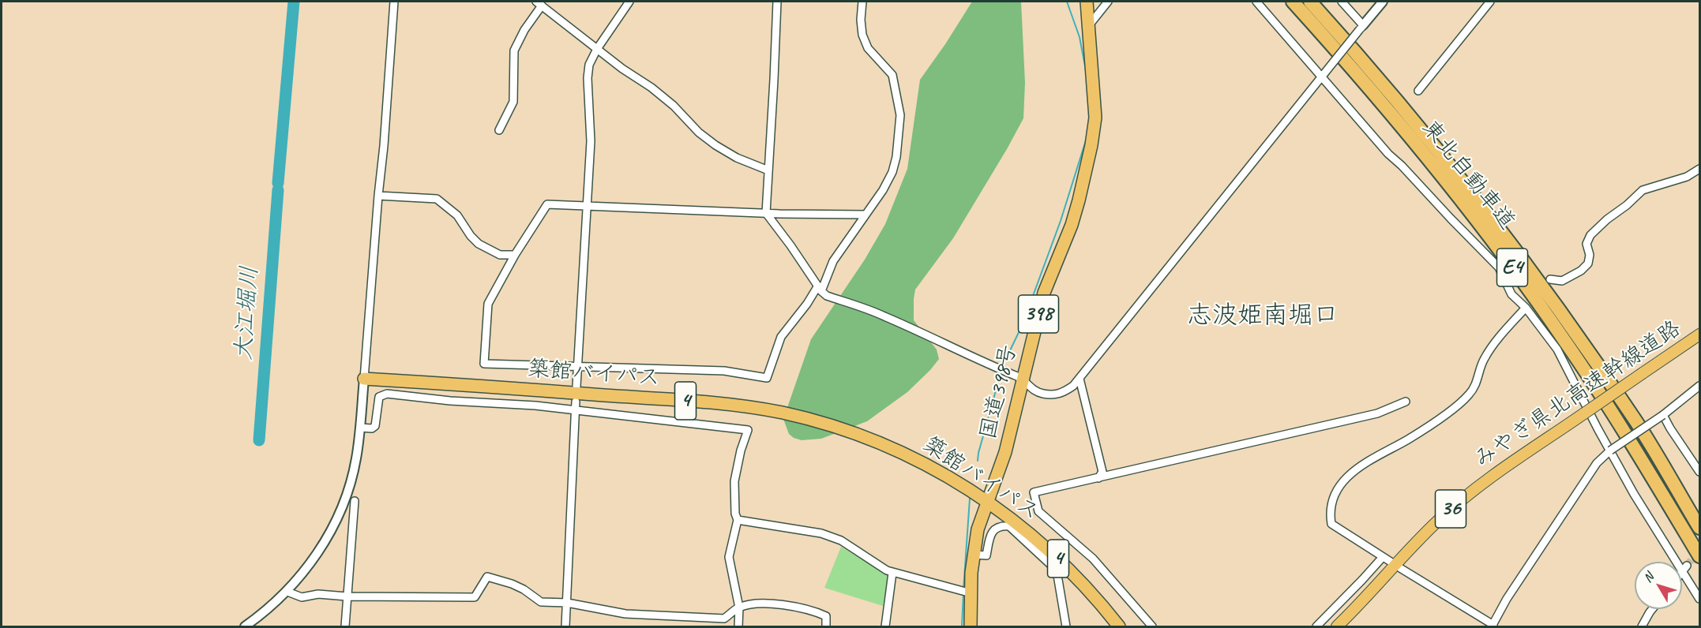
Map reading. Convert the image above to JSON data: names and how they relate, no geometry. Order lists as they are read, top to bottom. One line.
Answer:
{"streets":{"highway":["東北自動車道","E4","398","築館バイパス","国道398号","4"],"main road":["みやぎ県北高速幹線道路","36"]},"crossings":[["築館バイパス","国道398号"]],"districts":["志波姫南堀口"],"water":["大江堀川"],"north":"top left"}
